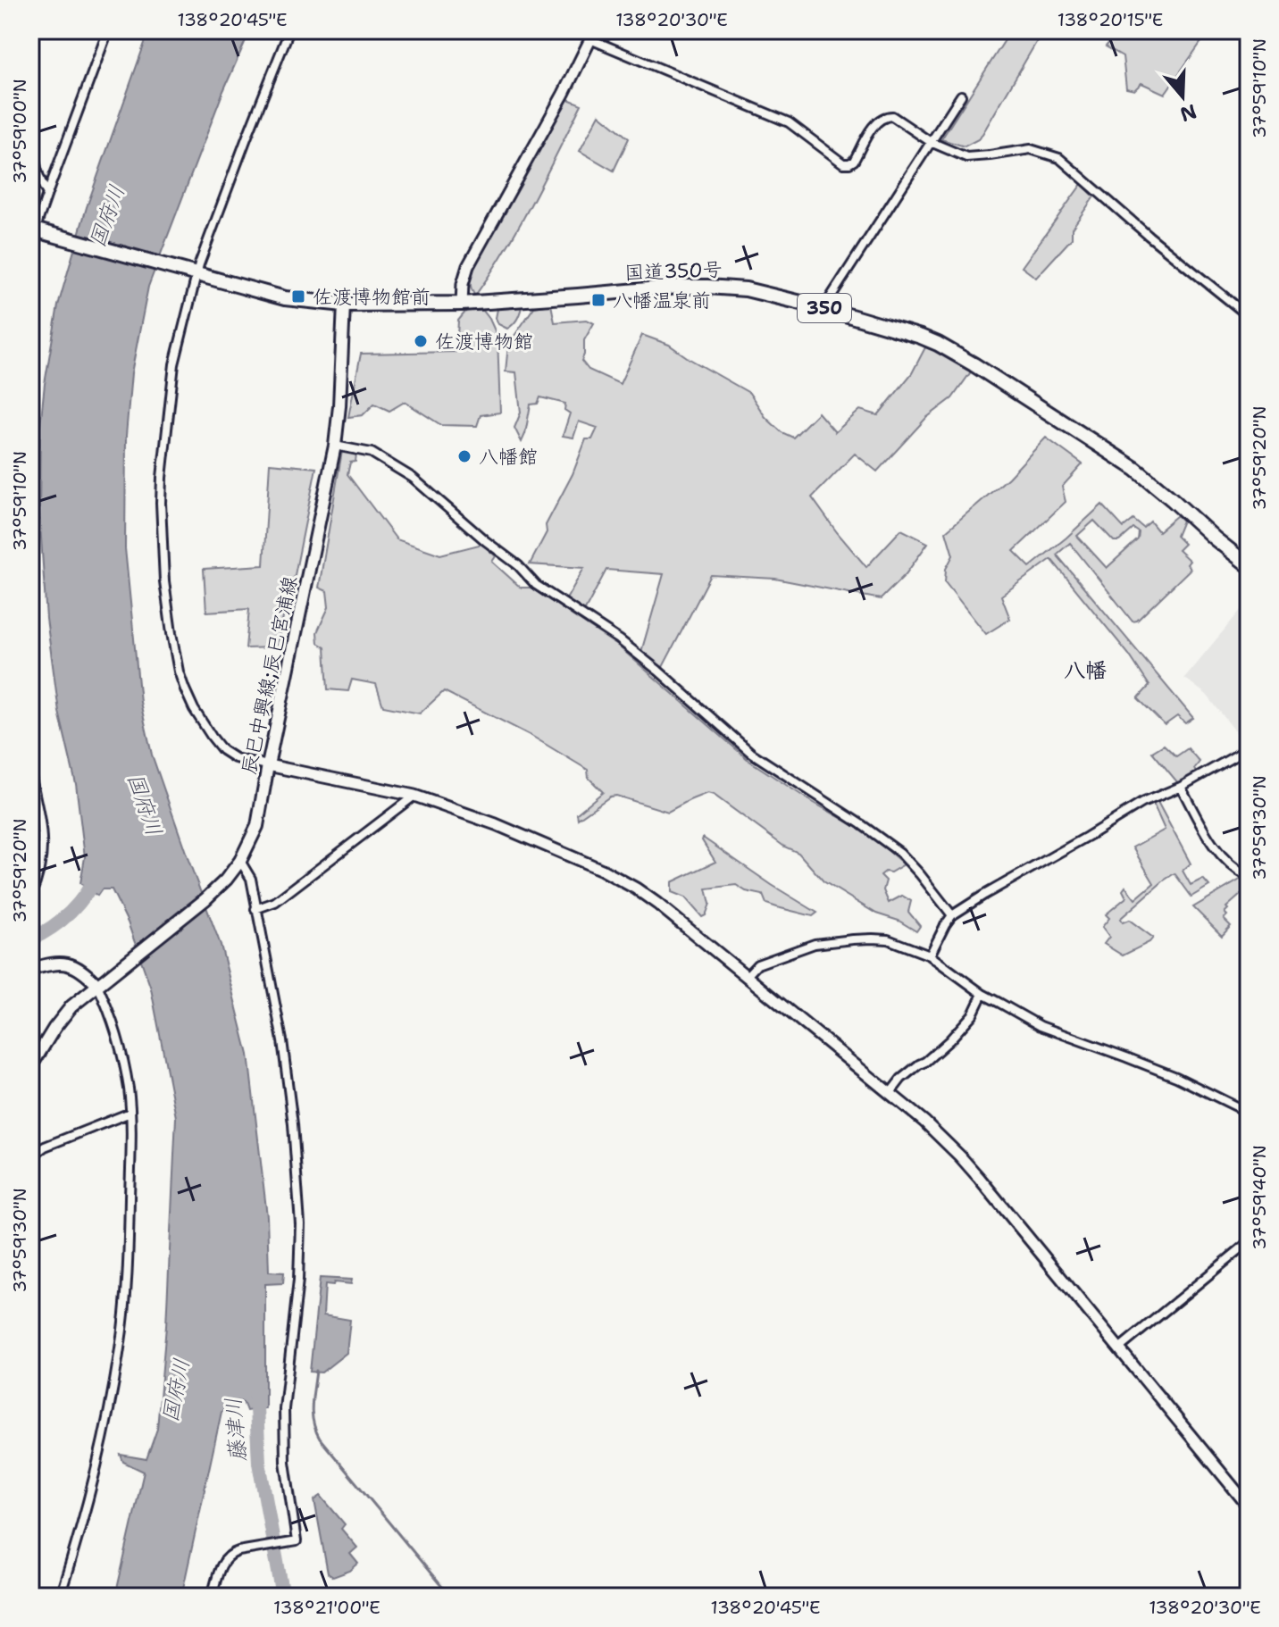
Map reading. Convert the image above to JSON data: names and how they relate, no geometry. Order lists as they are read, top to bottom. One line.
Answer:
{"streets":{"highway":["国道350号","350"],"main road":["辰巳中興線;辰巳宮浦線"]},"crossings":[["国道350号","辰巳中興線;辰巳宮浦線"]],"districts":["八幡"],"water":["国府川","藤津川"],"places":{"transit":["佐渡博物館前","八幡温泉前"],"other":["佐渡博物館","八幡館"]},"north":"bottom","coordinates":["138°20'45\"E","138°20'30\"E","138°20'15\"E","37°59'10\"N","37°59'00\"N","37°59'20\"N","37°59'30\"N","37°59'40\"N","138°21'00\"E"]}
